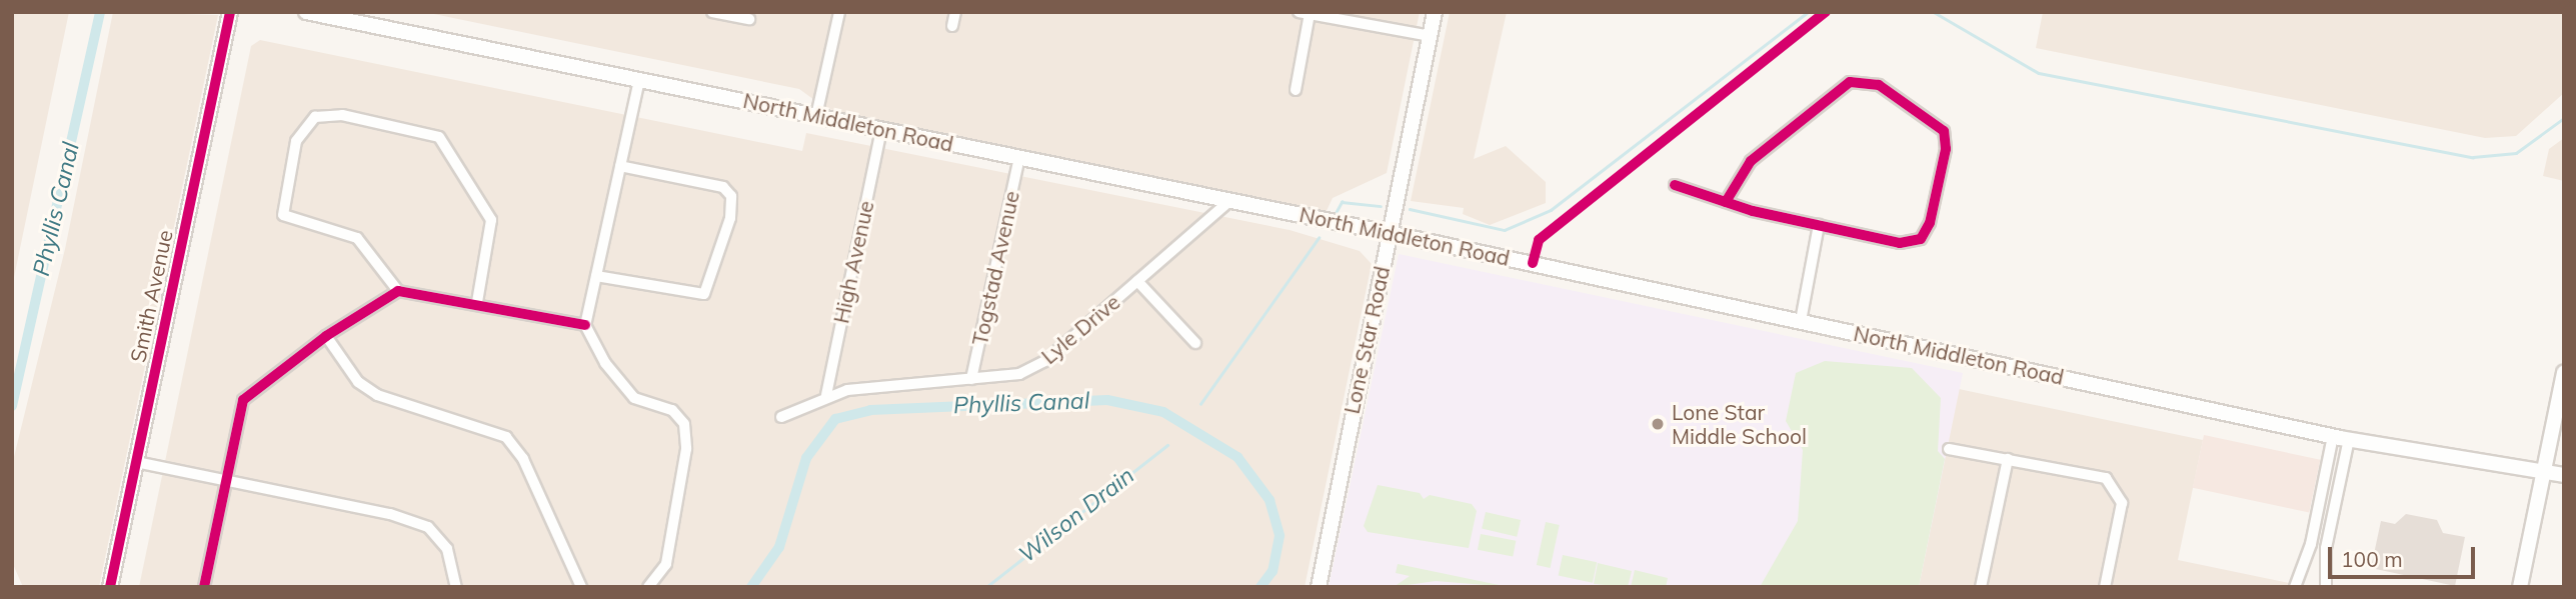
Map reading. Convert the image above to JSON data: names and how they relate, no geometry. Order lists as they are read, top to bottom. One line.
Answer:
{"streets":{"main road":["North Middleton Road","Smith Avenue","Lone Star Road"],"street":["High Avenue","Togstad Avenue","Lyle Drive"]},"crossings":[["North Middleton Road","High Avenue"],["North Middleton Road","Togstad Avenue"],["North Middleton Road","Lyle Drive"],["North Middleton Road","Lone Star Road"],["High Avenue","Lyle Drive"],["Togstad Avenue","Lyle Drive"]],"water":["Phyllis Canal","Wilson Drain"],"places":["Lone Star Middle School"],"scale_bar":"100 m"}
